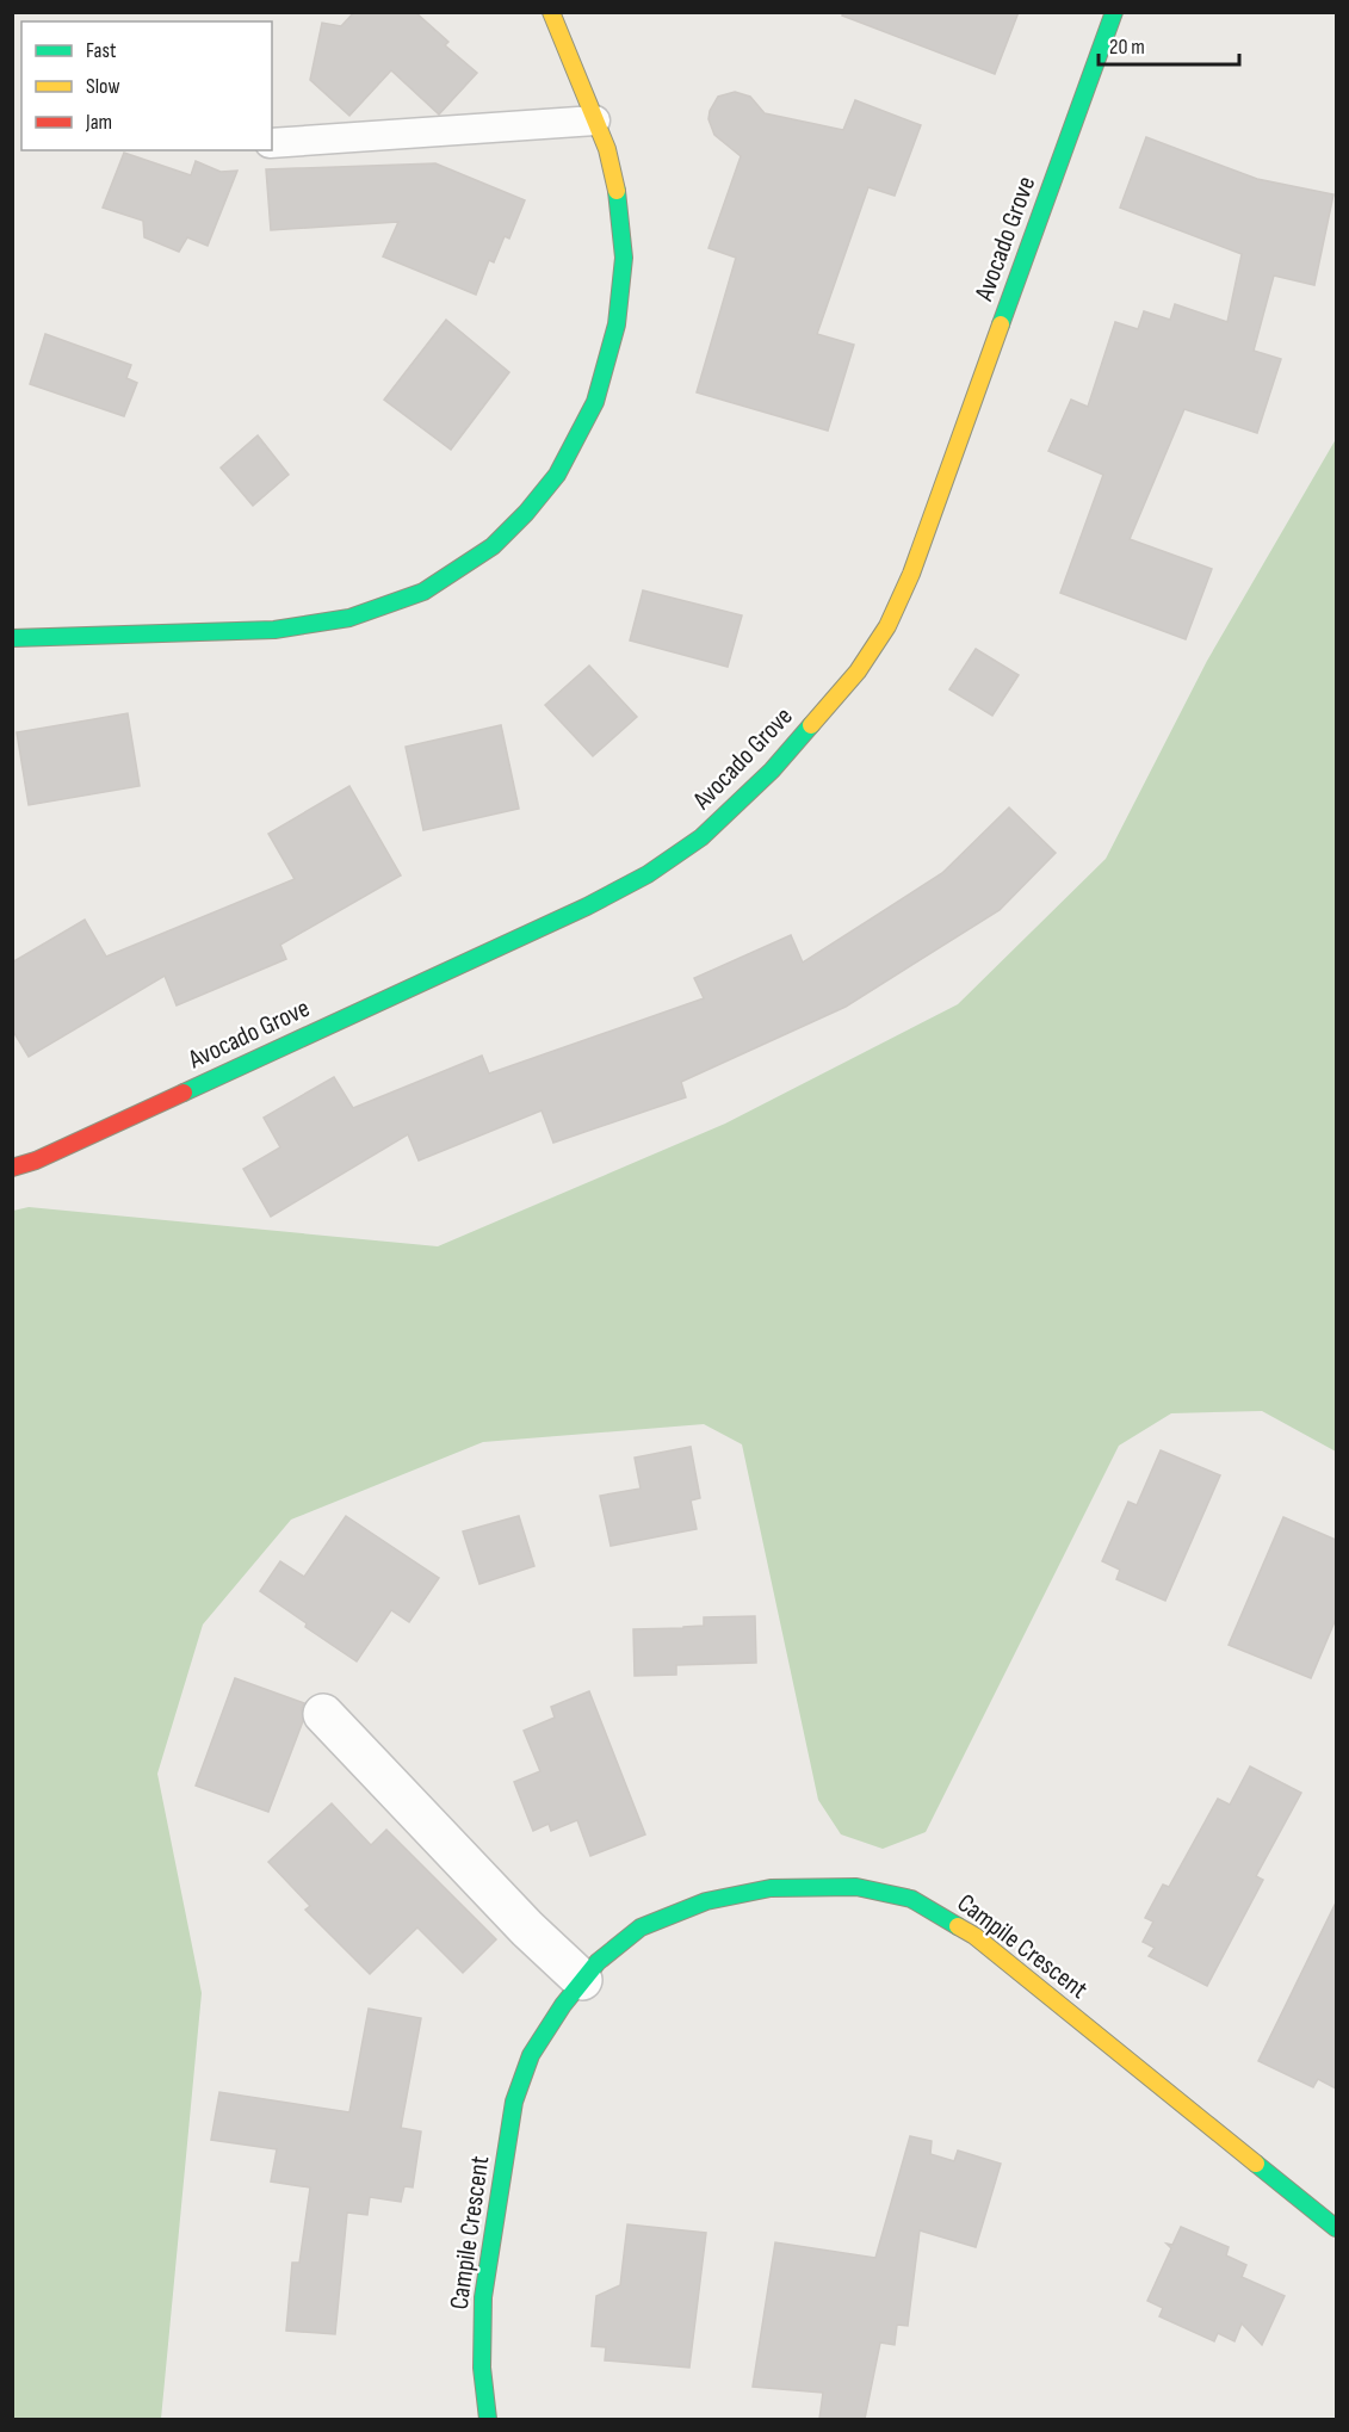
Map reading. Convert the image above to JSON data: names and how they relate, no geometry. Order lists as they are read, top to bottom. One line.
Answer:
{"streets":{"street":["Avocado Grove","Campile Crescent"]},"legend":["Fast","Slow","Jam"],"scale_bar":"20 m"}
